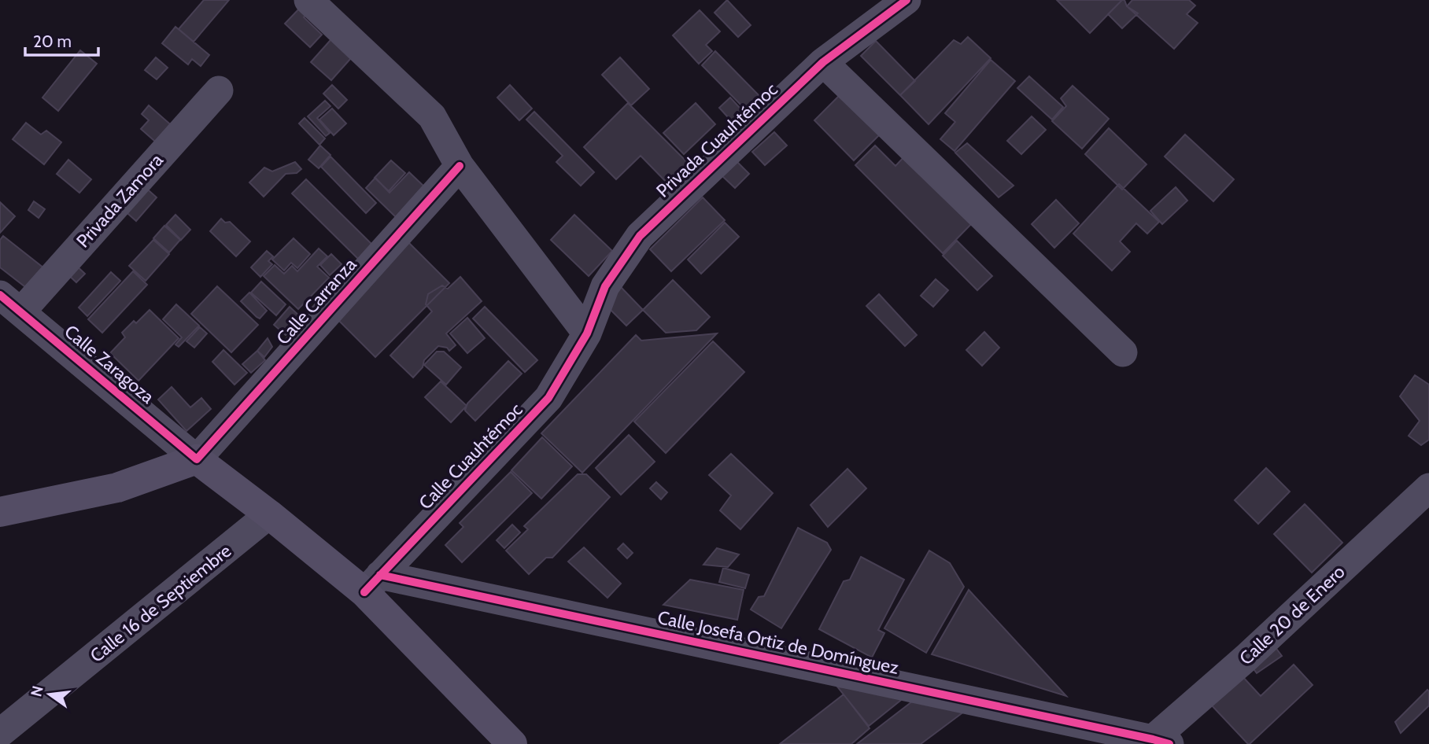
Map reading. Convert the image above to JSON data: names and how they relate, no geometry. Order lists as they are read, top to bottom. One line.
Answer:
{"streets":{"street":["Privada Cuauhtémoc","Privada Zamora","Calle Carranza","Calle Zaragoza","Calle Cuauhtémoc","Calle 16 de Septiembre","Calle 20 de Enero","Calle Josefa Ortiz de Domínguez"]},"crossings":[["Privada Cuauhtémoc","Calle Cuauhtémoc"],["Privada Zamora","Calle Zaragoza"],["Calle Carranza","Calle Zaragoza"],["Calle Cuauhtémoc","Calle Josefa Ortiz de Domínguez"],["Calle 20 de Enero","Calle Josefa Ortiz de Domínguez"]],"scale_bar":"20 m","north":"left"}
